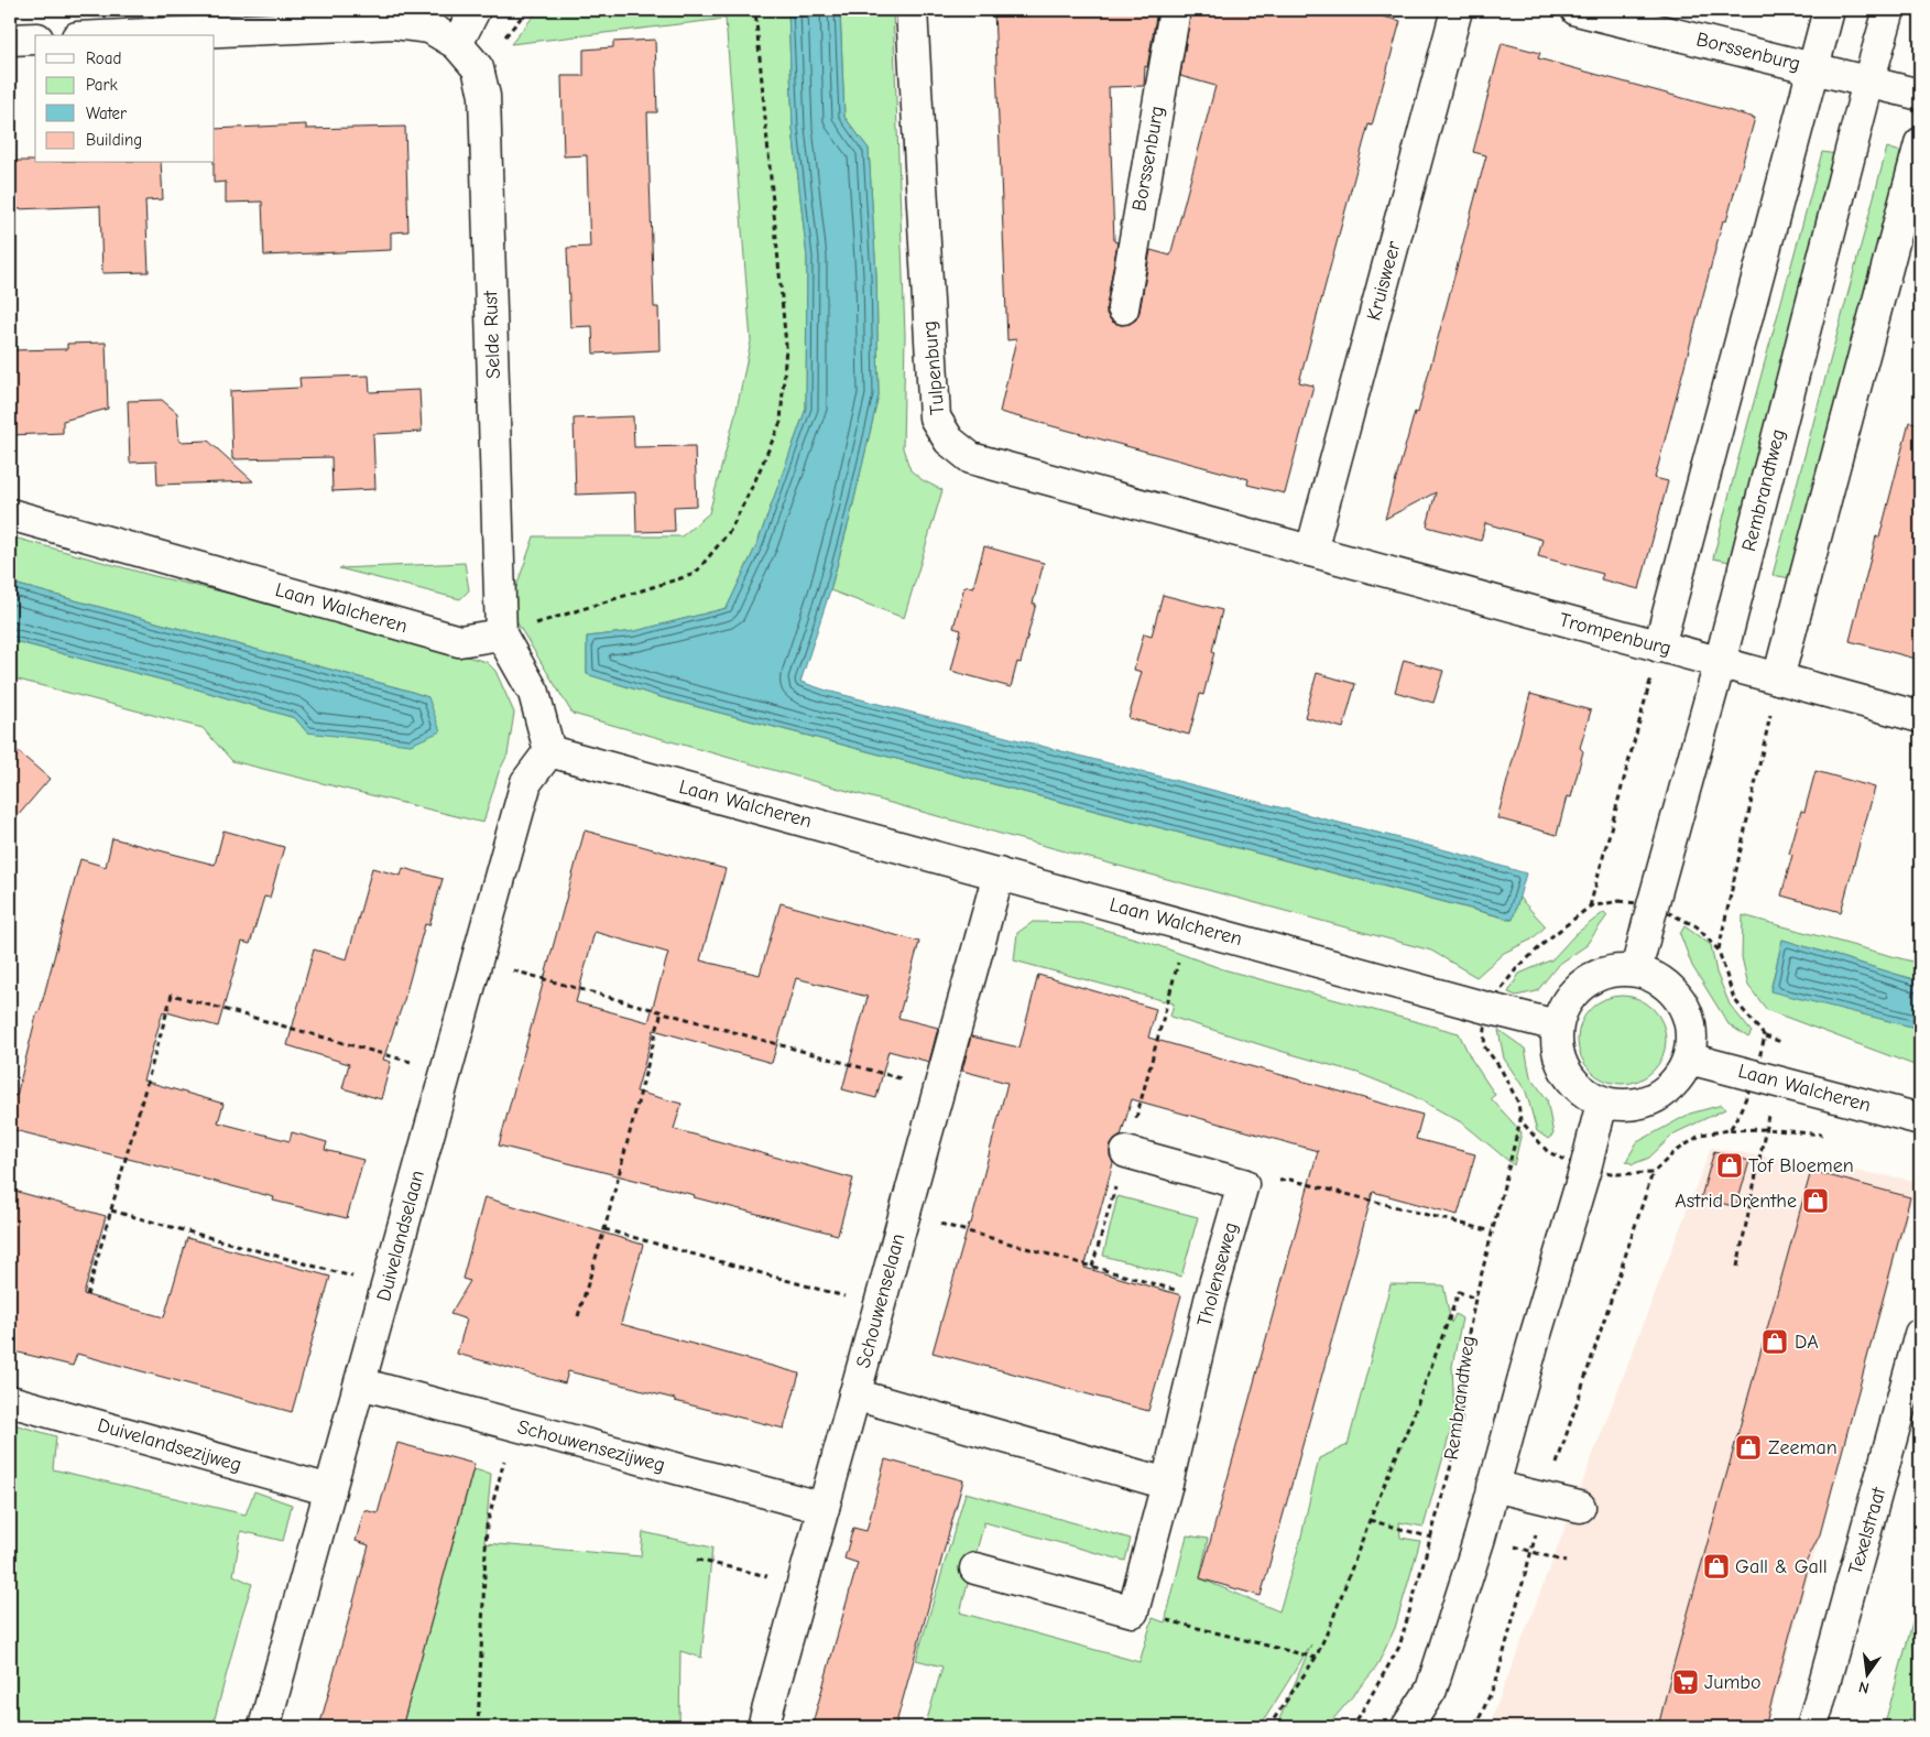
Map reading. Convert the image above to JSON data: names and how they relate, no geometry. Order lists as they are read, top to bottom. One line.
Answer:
{"streets":{"street":["Borssenburg","Kruisweer","Selde Rust","Tulpenburg","Rembrandtweg","Laan Walcheren","Trompenburg","Duivelandselaan","Tholenseweg","Schouwenselaan","Duivelandsezijweg","Schouwensezijweg","Texelstraat"]},"crossings":[["Borssenburg","Rembrandtweg"],["Kruisweer","Tulpenburg"],["Kruisweer","Trompenburg"],["Selde Rust","Laan Walcheren"],["Tulpenburg","Trompenburg"],["Rembrandtweg","Laan Walcheren"],["Rembrandtweg","Trompenburg"],["Laan Walcheren","Duivelandselaan"],["Laan Walcheren","Schouwenselaan"],["Duivelandselaan","Duivelandsezijweg"],["Duivelandselaan","Schouwensezijweg"],["Schouwenselaan","Schouwensezijweg"]],"places":{"shop":["Tof Bloemen","Astrid Drenthe","DA","Zeeman","Gall & Gall"],"supermarket":["Jumbo"]},"legend":["Road","Park","Water","Building"],"north":"bottom"}
